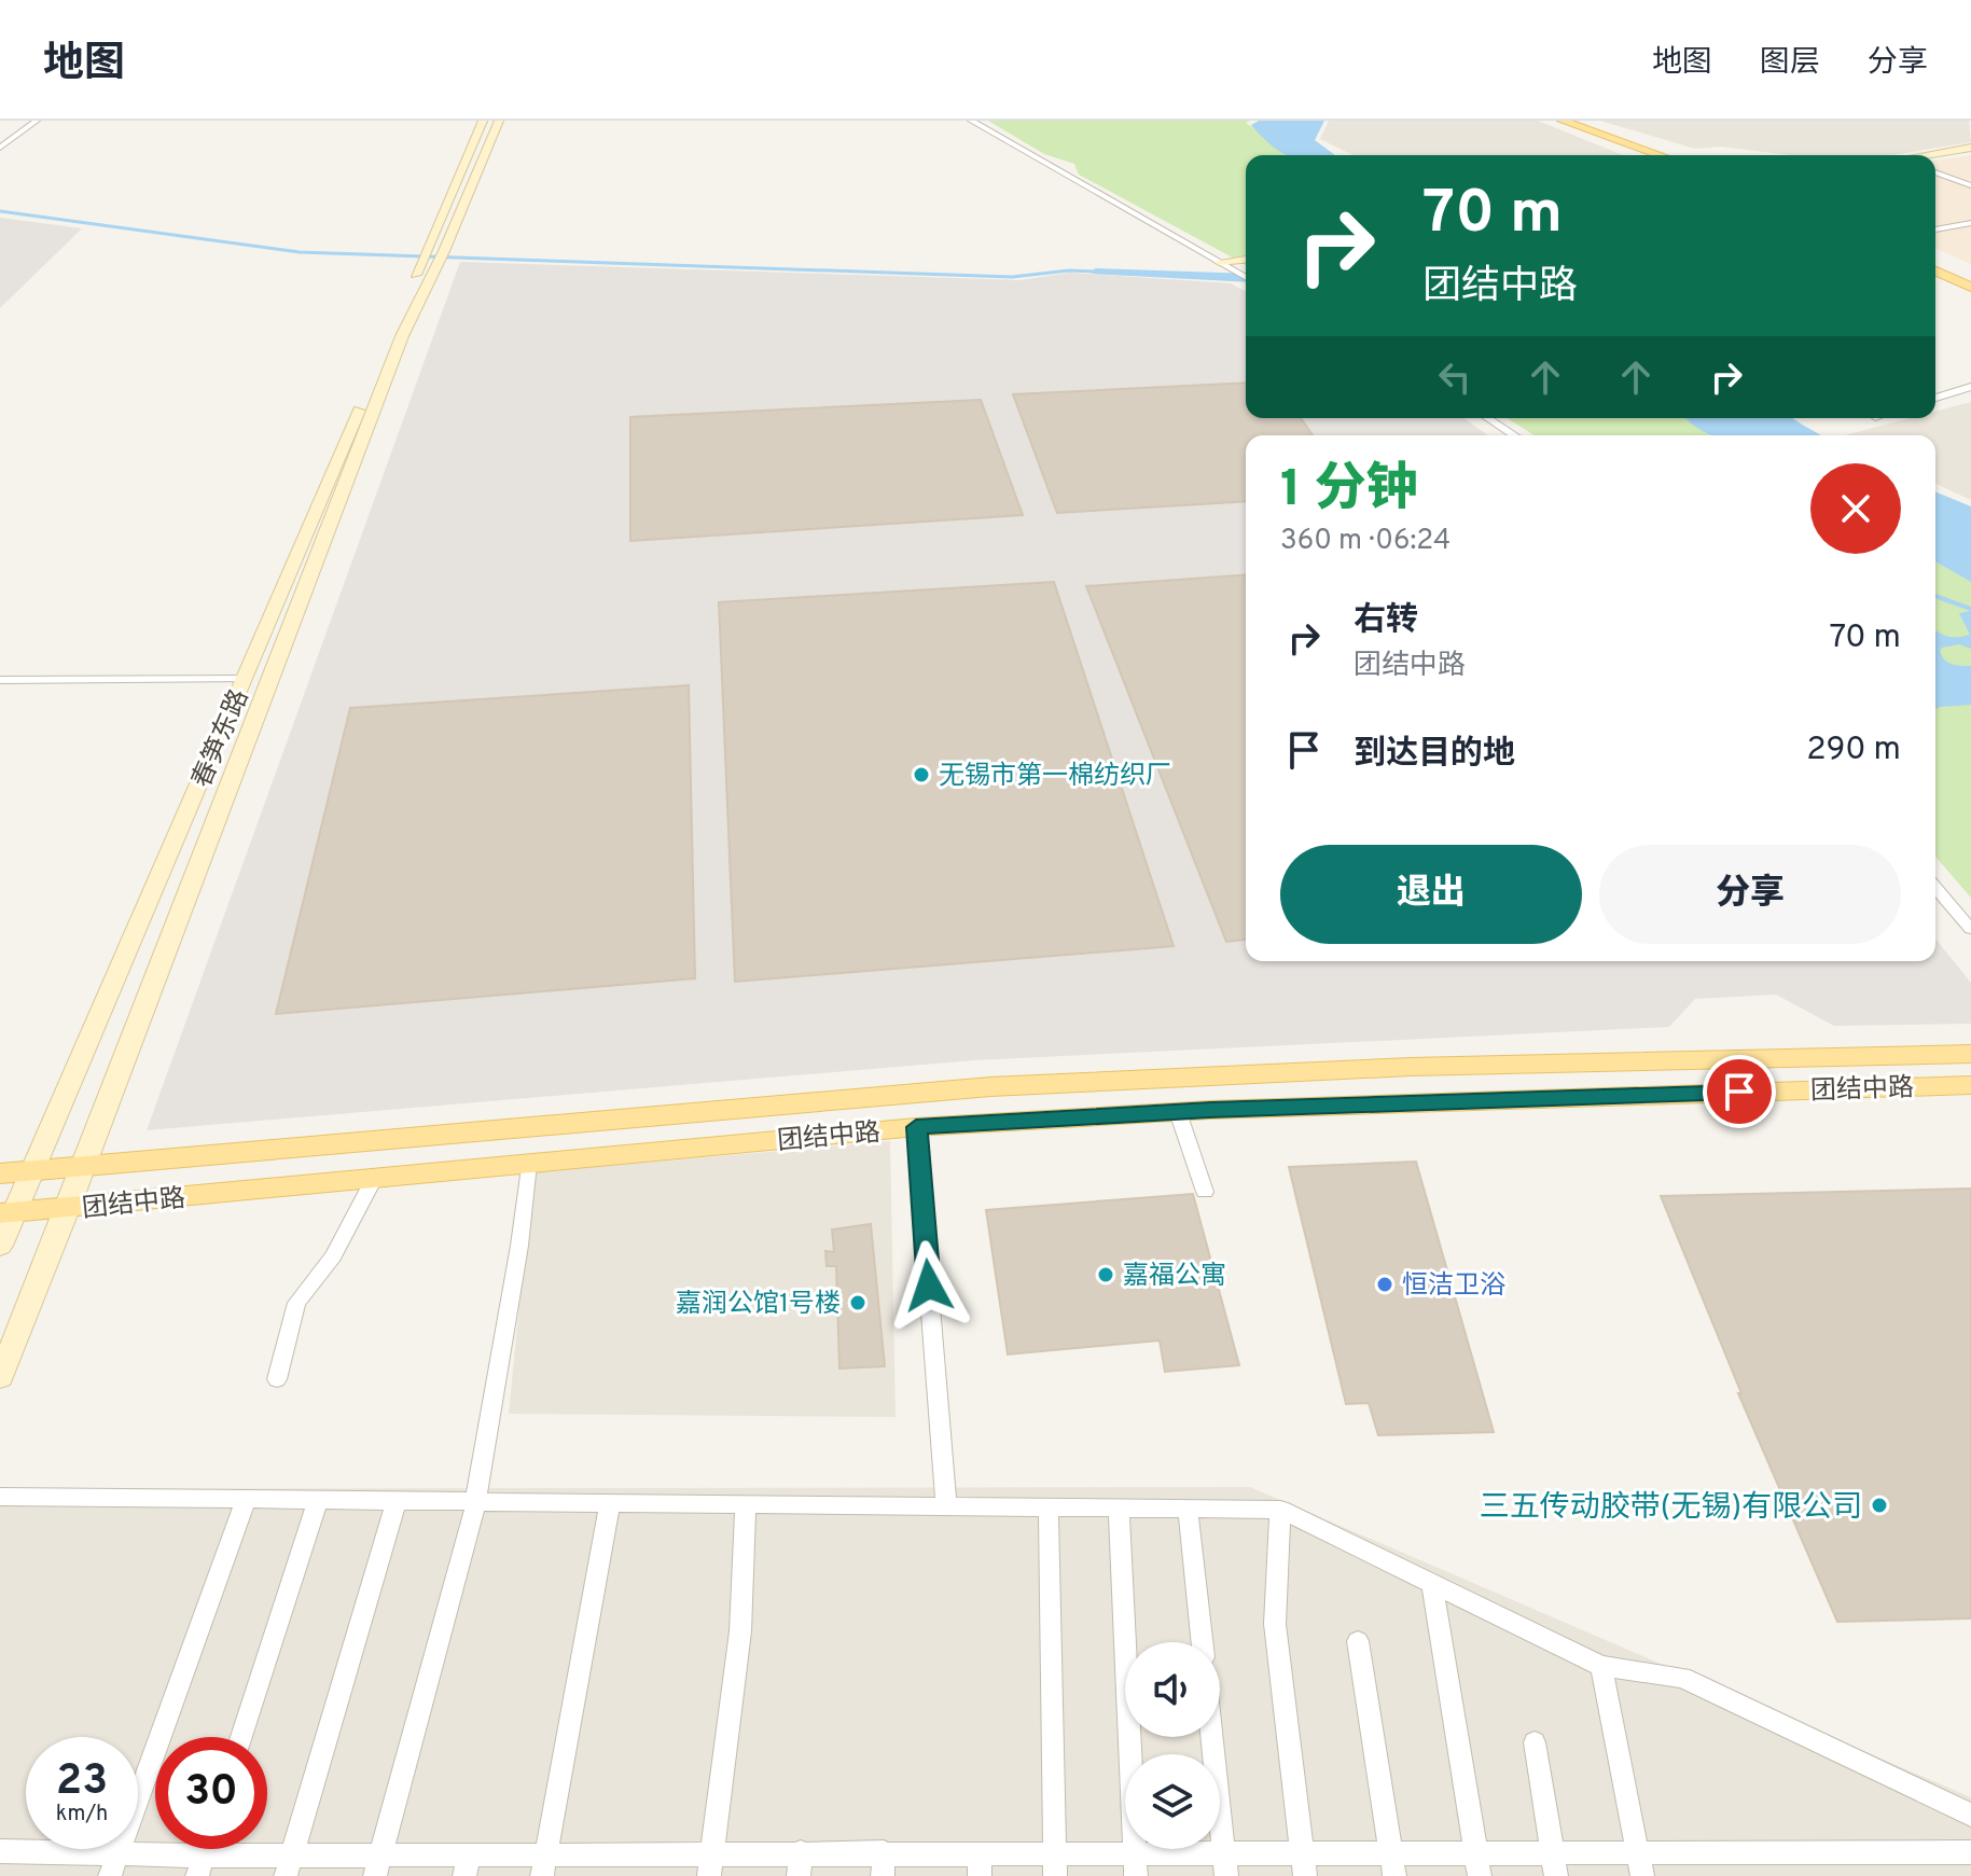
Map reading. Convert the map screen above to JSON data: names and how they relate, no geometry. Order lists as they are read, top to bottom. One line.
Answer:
{"streets":{"main road":["春笋东路","团结中路"]},"crossings":[["春笋东路","团结中路"]],"places":["无锡市第一棉纺织厂","嘉福公寓","恒洁卫浴","嘉润公馆1号楼","三五传动胶带(无锡)有限公司"],"page":{"header":"地图","nav":["地图","图层","分享"],"turn":["70 m","团结中路"],"heading":["1 分钟","360 m · 06:24"],"list":[{"name":"右转","note":"团结中路","value":"70 m"},{"name":"到达目的地","value":"290 m"}],"buttons":["退出","分享"],"speed":"23 km/h","limit":"30"}}
